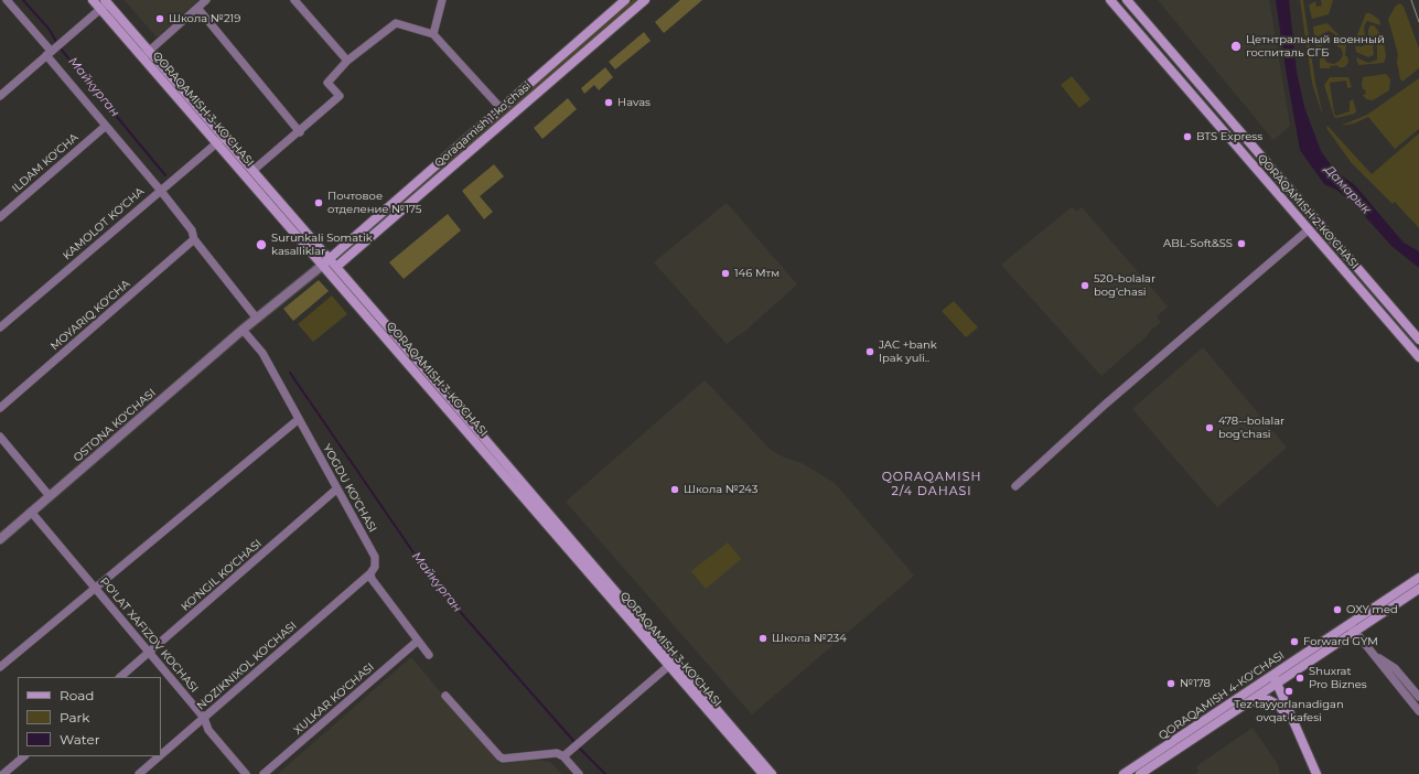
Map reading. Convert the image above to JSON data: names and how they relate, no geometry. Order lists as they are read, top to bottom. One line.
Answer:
{"streets":{"main road":["QORAQAMISH 3-KO'CHASI","Qoraqamish 1-koʻchasi","QORAQAMISH 2-KO'CHASI","QORAQAMISH 4-KO'CHASI"],"street":["ILDAM KO'CHA","KAMOLOT KO'CHA","MOYARIQ KO'CHA","OSTONA KO'CHASI","YOGDU KO'CHASI","KO'NGIL KO'CHASI","PO'LAT XAFIZOV KOCHASI","NOZIKNIXOL KO'CHASI","XULKAR KO'CHASI"]},"crossings":[["QORAQAMISH 3-KO'CHASI","Qoraqamish 1-koʻchasi"],["QORAQAMISH 3-KO'CHASI","KAMOLOT KO'CHA"],["QORAQAMISH 3-KO'CHASI","OSTONA KO'CHASI"],["Qoraqamish 1-koʻchasi","OSTONA KO'CHASI"],["OSTONA KO'CHASI","YOGDU KO'CHASI"],["OSTONA KO'CHASI","PO'LAT XAFIZOV KOCHASI"],["YOGDU KO'CHASI","KO'NGIL KO'CHASI"],["YOGDU KO'CHASI","NOZIKNIXOL KO'CHASI"],["KO'NGIL KO'CHASI","PO'LAT XAFIZOV KOCHASI"],["PO'LAT XAFIZOV KOCHASI","NOZIKNIXOL KO'CHASI"]],"districts":["QORAQAMISH 2/4 DAHASI"],"water":["Майкурган","Дамарык"],"places":["Школа №219","Цетнтральный военный госпиталь СГБ","Havas","BTS Express","Почтовое отделение №175","ABL-Soft&SS","Surunkali Somatik kasalliklar","146 Мтм","520-bolalar bog'chasi","JAC +bank Ipak yuli..","478--bolalar bog'chasi","Школа №243","OXY med","Школа №234","Forward GYM","Shuxrat Pro Biznes","№178","Tez tayyorlanadigan ovqat kafesi"],"legend":["Road","Park","Water"]}
